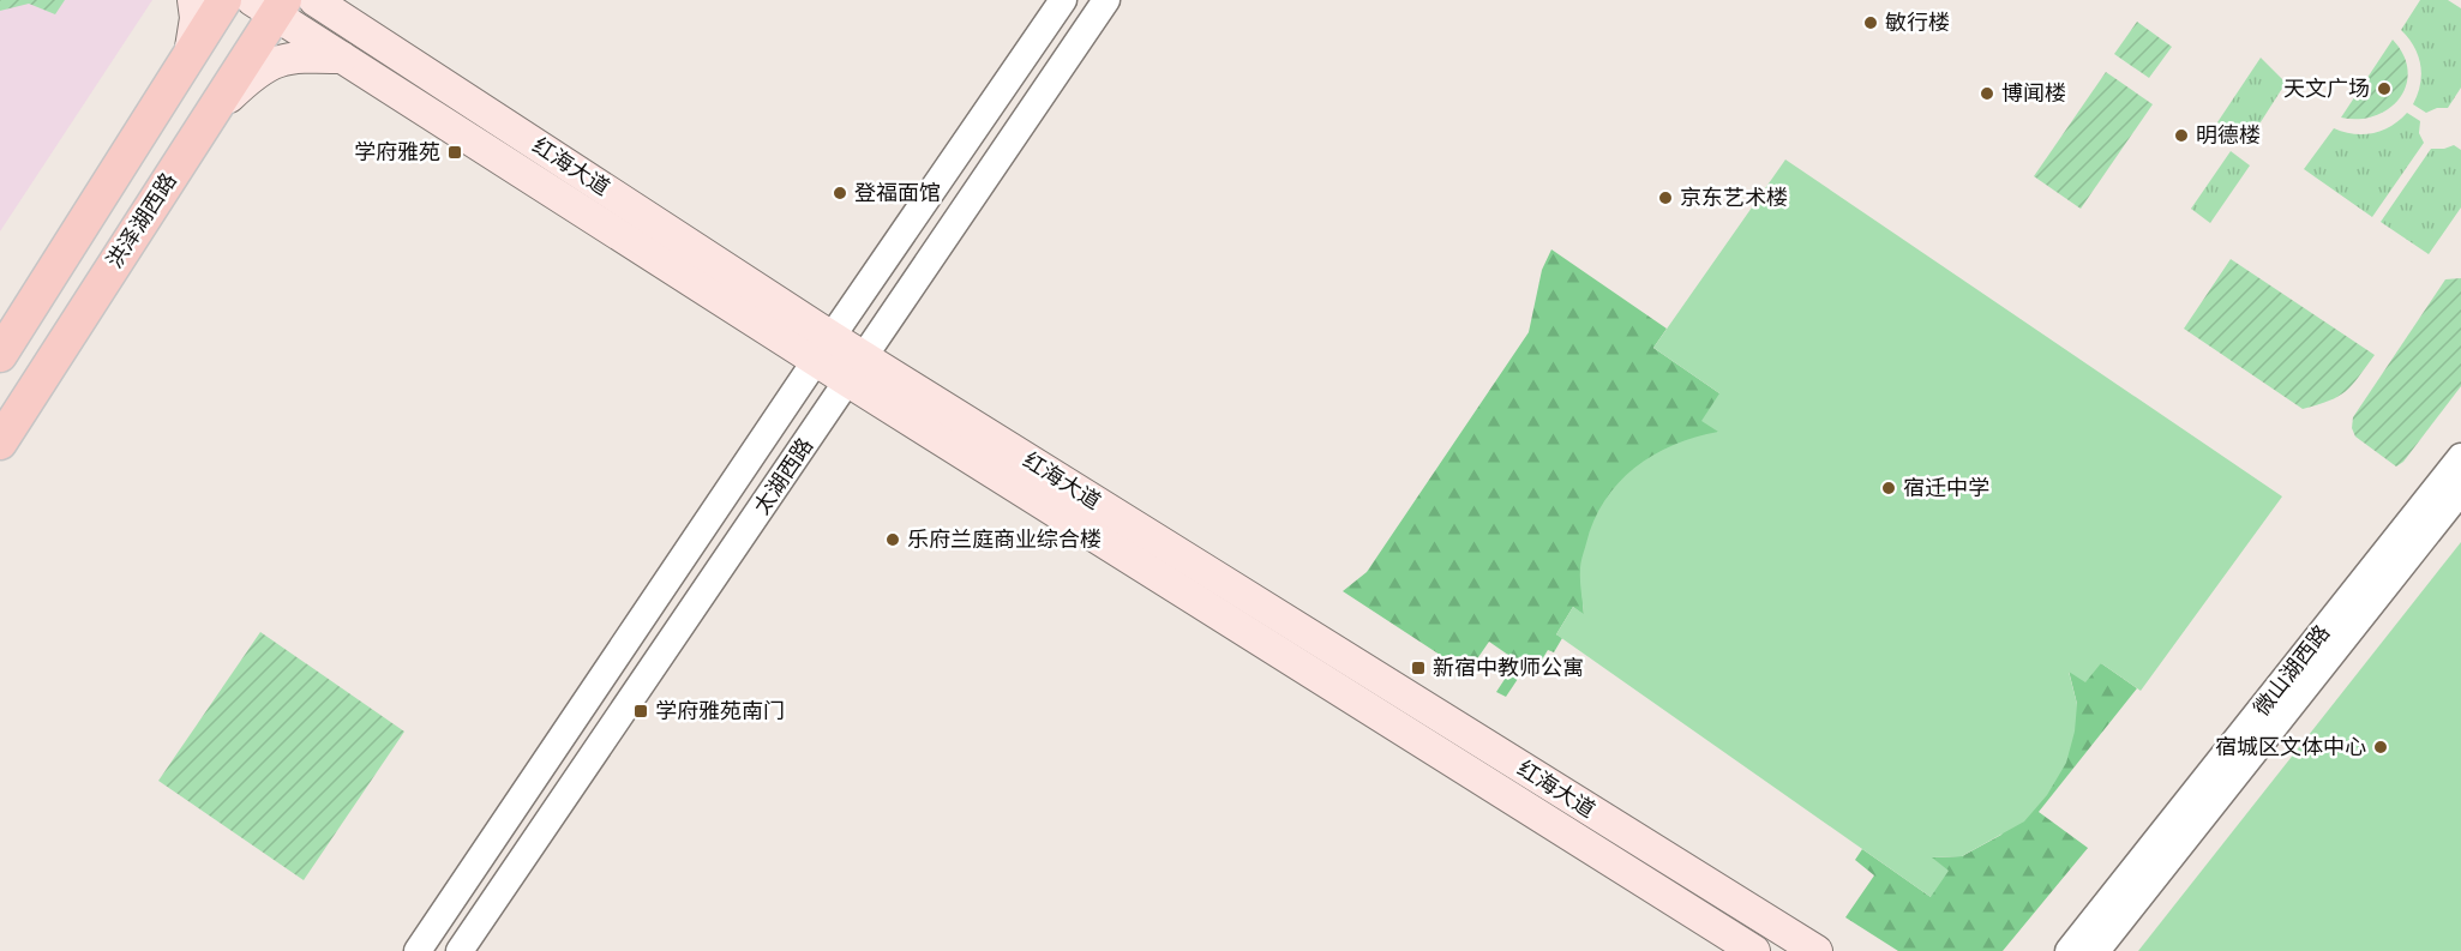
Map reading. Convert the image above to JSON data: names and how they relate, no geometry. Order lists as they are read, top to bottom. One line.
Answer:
{"streets":{"main road":["红海大道","洪泽湖西路"],"street":["太湖西路","微山湖西路"]},"crossings":[["红海大道","洪泽湖西路"],["红海大道","太湖西路"]],"places":{"other":["敏行楼","天文广场","博闻楼","明德楼","登福面馆","京东艺术楼","宿迁中学","乐府兰庭商业综合楼","宿城区文体中心"],"transit":["学府雅苑","新宿中教师公寓","学府雅苑南门"]}}
